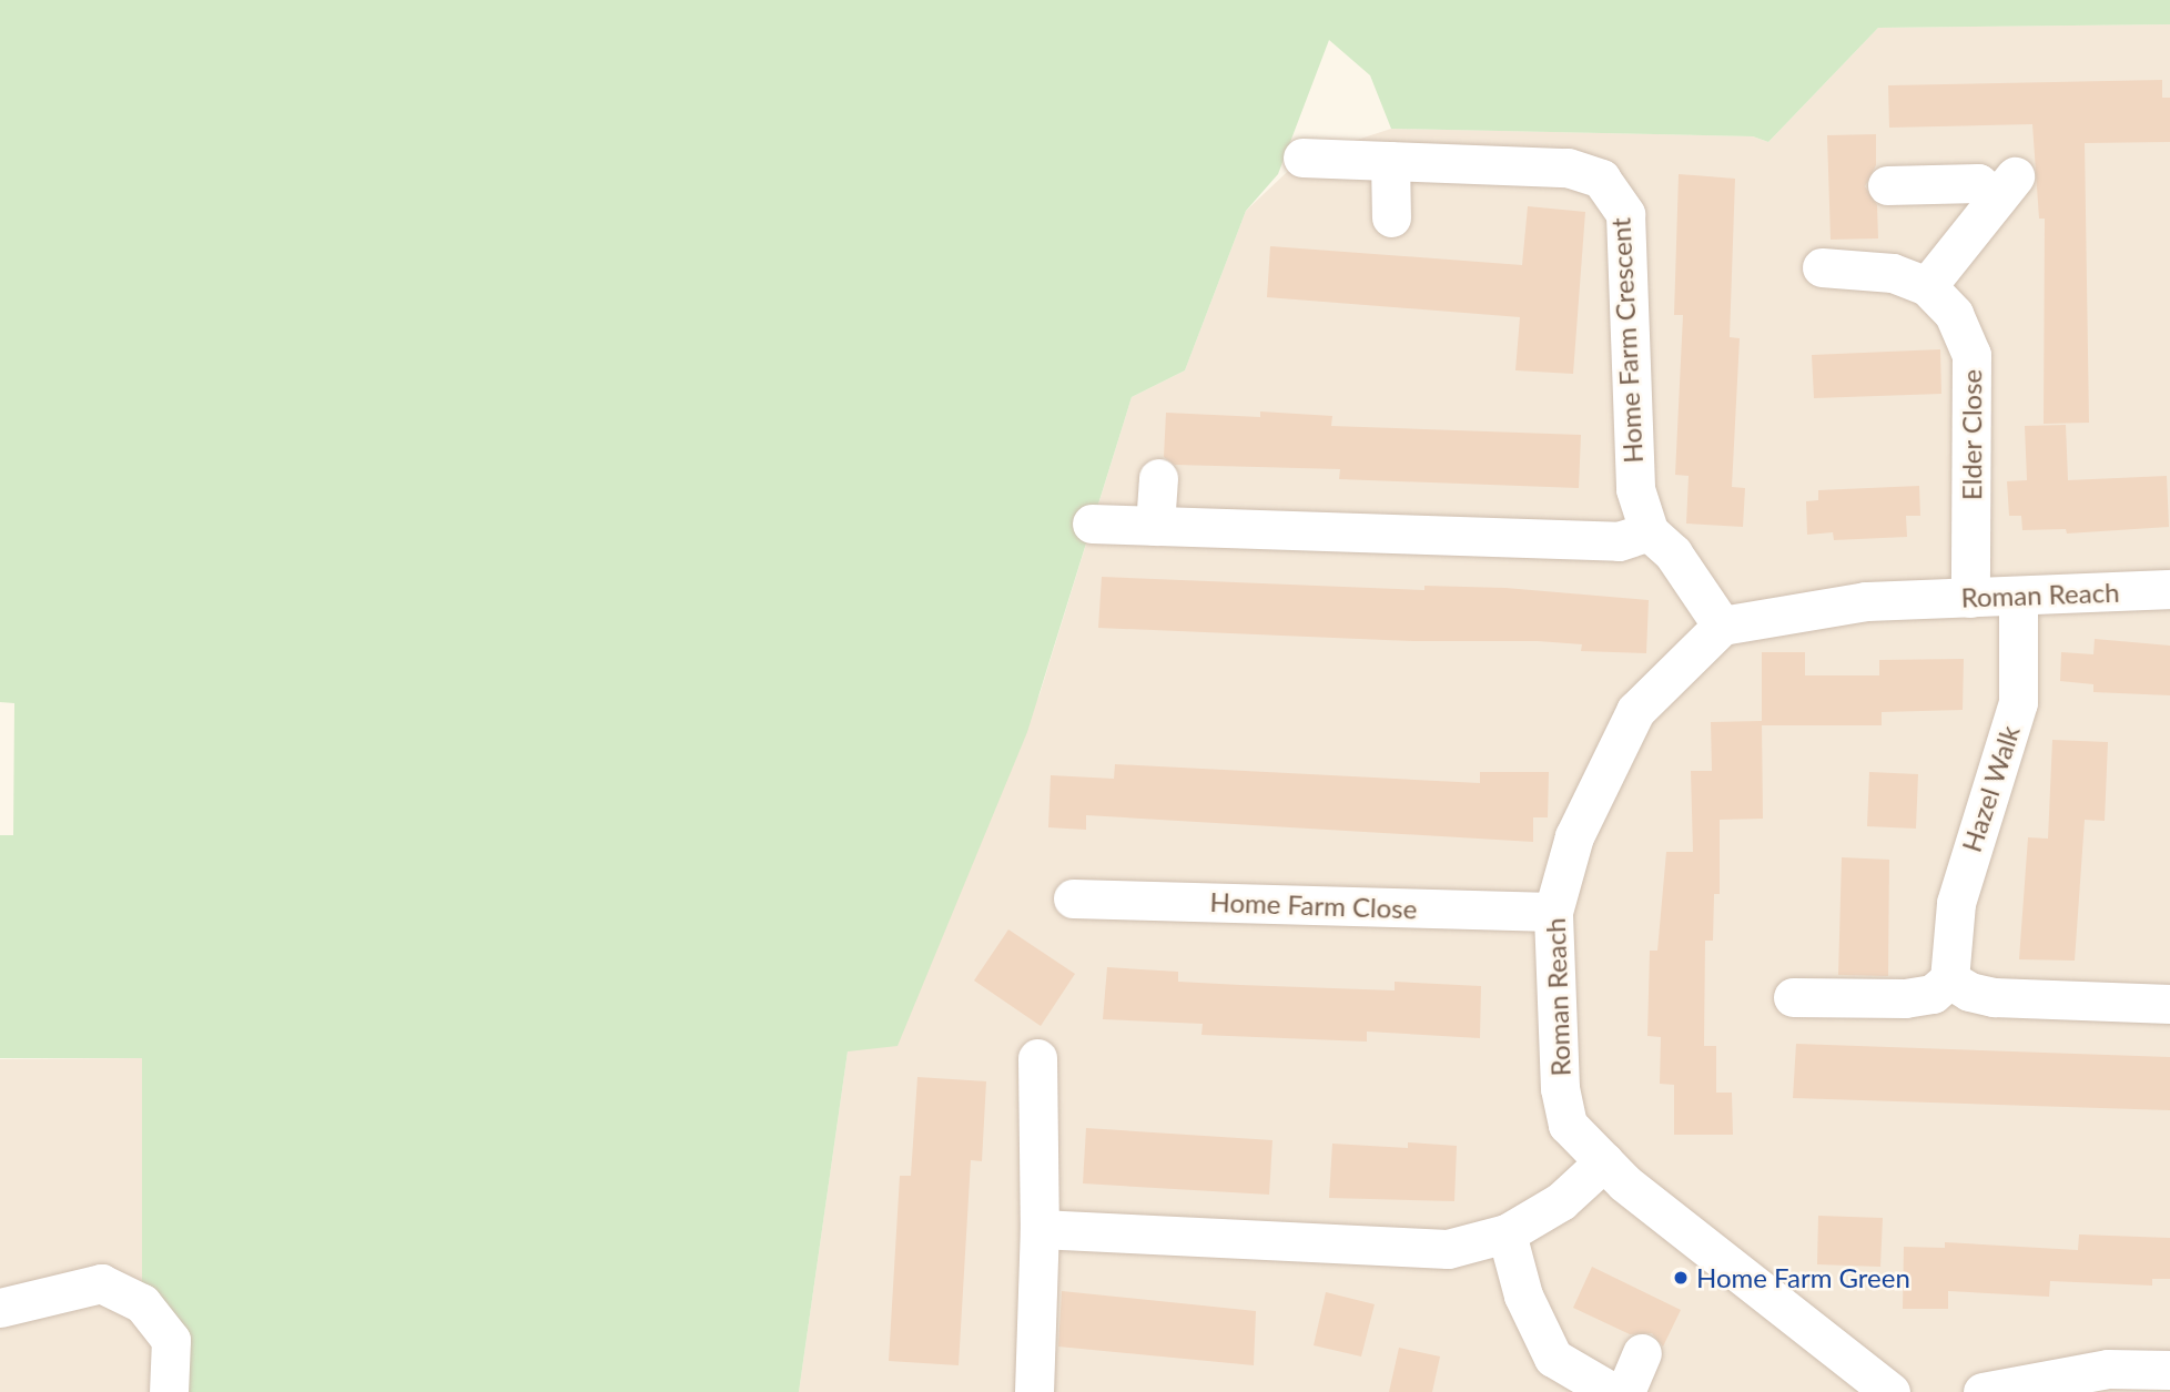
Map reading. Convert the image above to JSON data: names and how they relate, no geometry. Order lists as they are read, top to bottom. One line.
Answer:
{"streets":{"street":["Home Farm Crescent","Elder Close","Roman Reach","Hazel Walk","Home Farm Close"]},"crossings":[["Home Farm Crescent","Roman Reach"],["Elder Close","Roman Reach"],["Roman Reach","Hazel Walk"],["Roman Reach","Home Farm Close"]],"places":["Home Farm Green"]}
